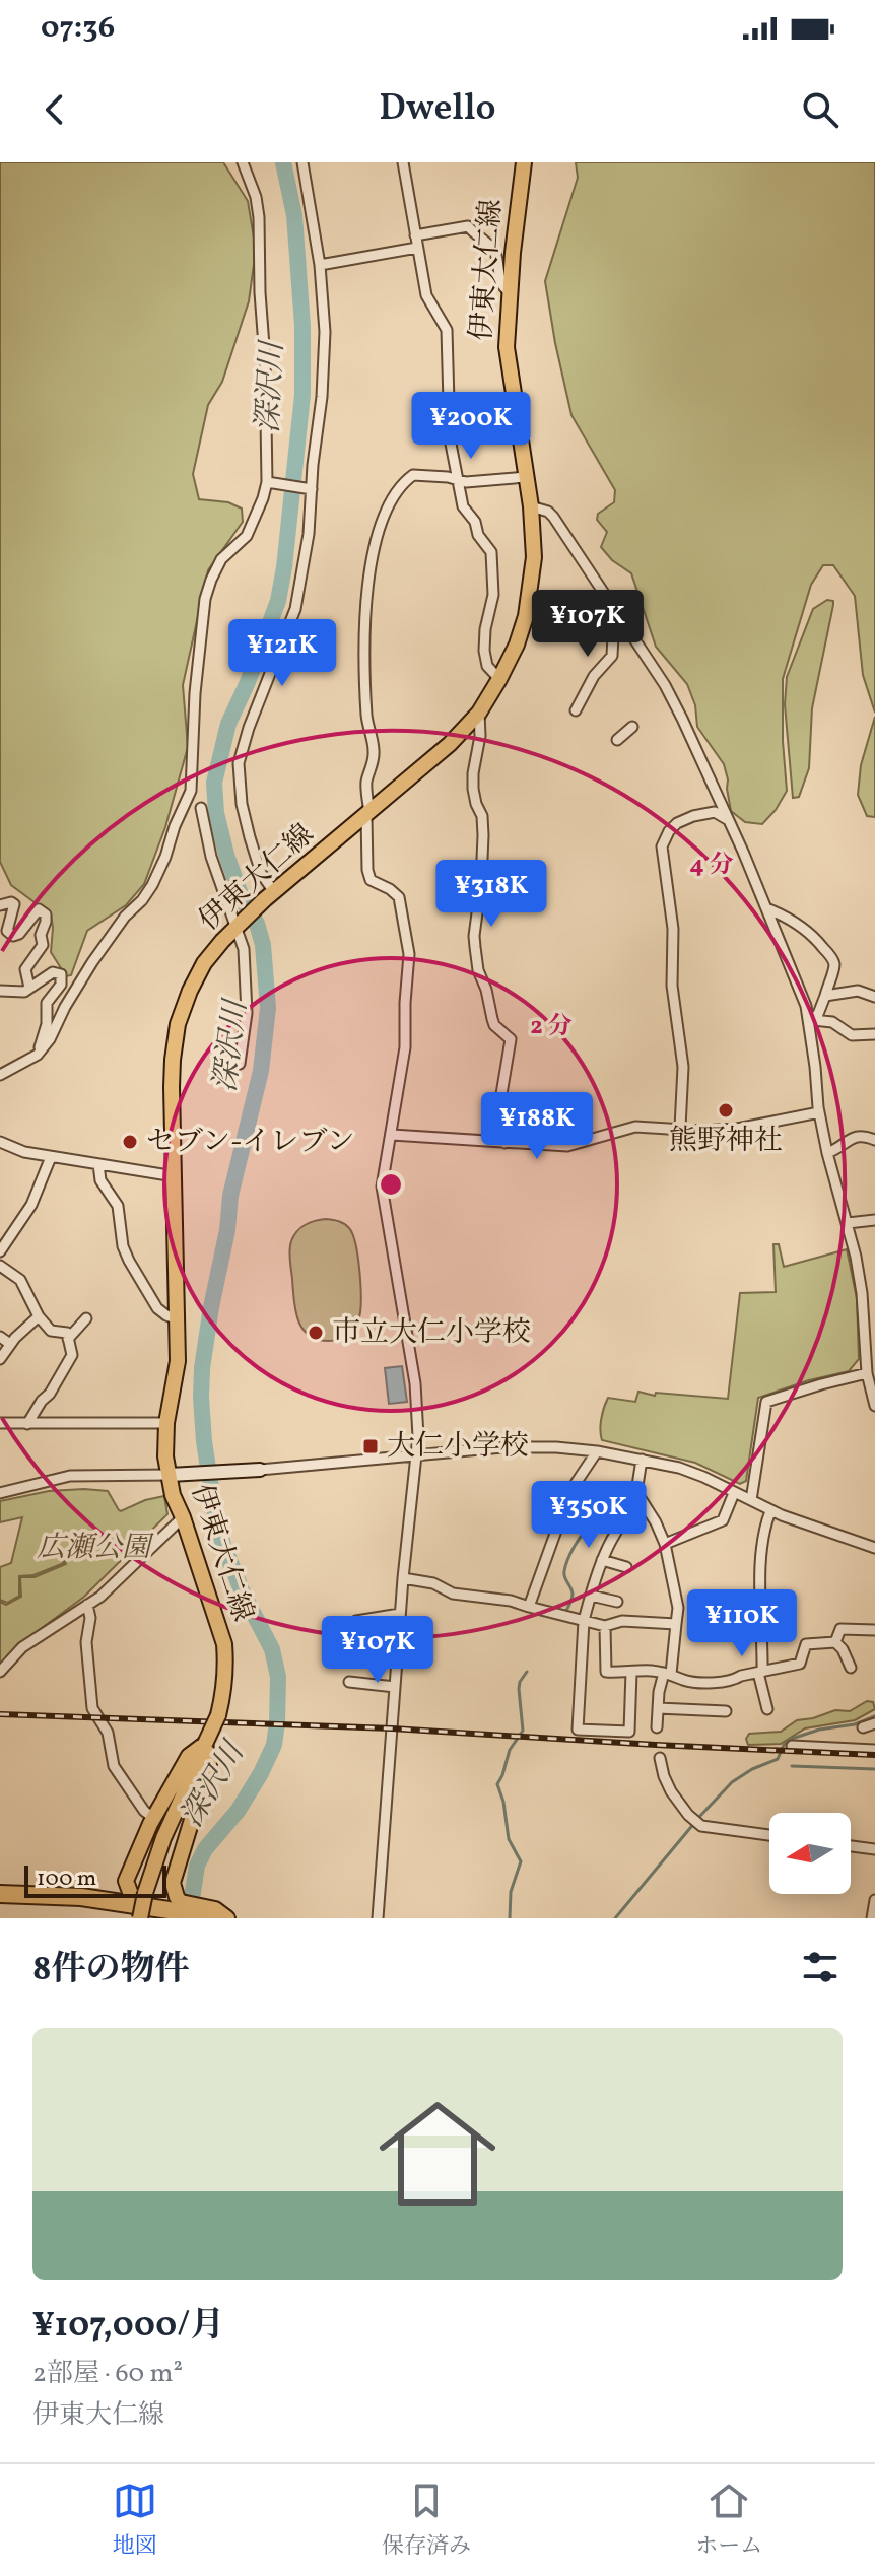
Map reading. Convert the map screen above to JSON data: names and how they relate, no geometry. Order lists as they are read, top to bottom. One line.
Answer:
{"streets":{"main road":["伊東大仁線"]},"water":["深沢川"],"parks":["広瀬公園"],"places":{"other":["熊野神社","セブン-イレブン","市立大仁小学校"],"transit":["大仁小学校"]},"scale_bar":"100 m","north":"left","page":{"status":"07:36","header":"Dwello","price":["¥200K","¥107K","¥121K","¥318K","¥188K","¥350K","¥110K","¥107K"],"scale":"100 m","heading":"8件の物件","list":[{"name":"¥107,000/月","note":"2部屋 · 60 m² · 伊東大仁線"}],"tabs":["地図","保存済み","ホーム"]},"rings":["4 分","2 分"]}
